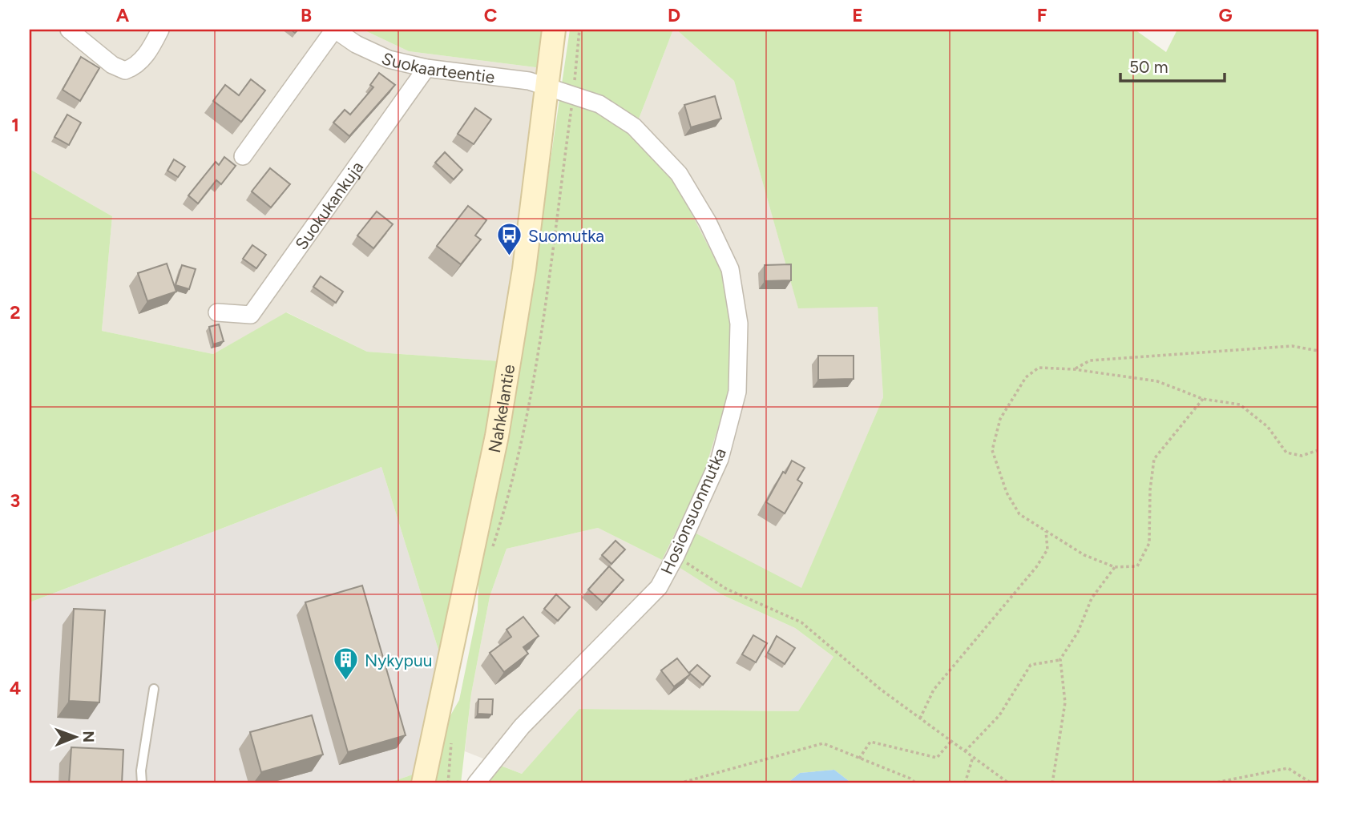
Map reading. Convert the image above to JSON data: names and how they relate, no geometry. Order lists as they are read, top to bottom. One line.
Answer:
{"streets":{"main road":["Nahkelantie"],"street":["Suokaarteentie","Suokukankuja","Hosionsuonmutka"]},"crossings":[["Suokaarteentie","Suokukankuja"],["Suokaarteentie","Nahkelantie"],["Suokaarteentie","Hosionsuonmutka"],["Nahkelantie","Hosionsuonmutka"]],"places":{"bus stop":["Suomutka"],"building":["Nykypuu"]},"scale_bar":"50 m","north":"right","grid":{"columns":["A","B","C","D","E","F","G"],"rows":["1","2","3","4"]}}
